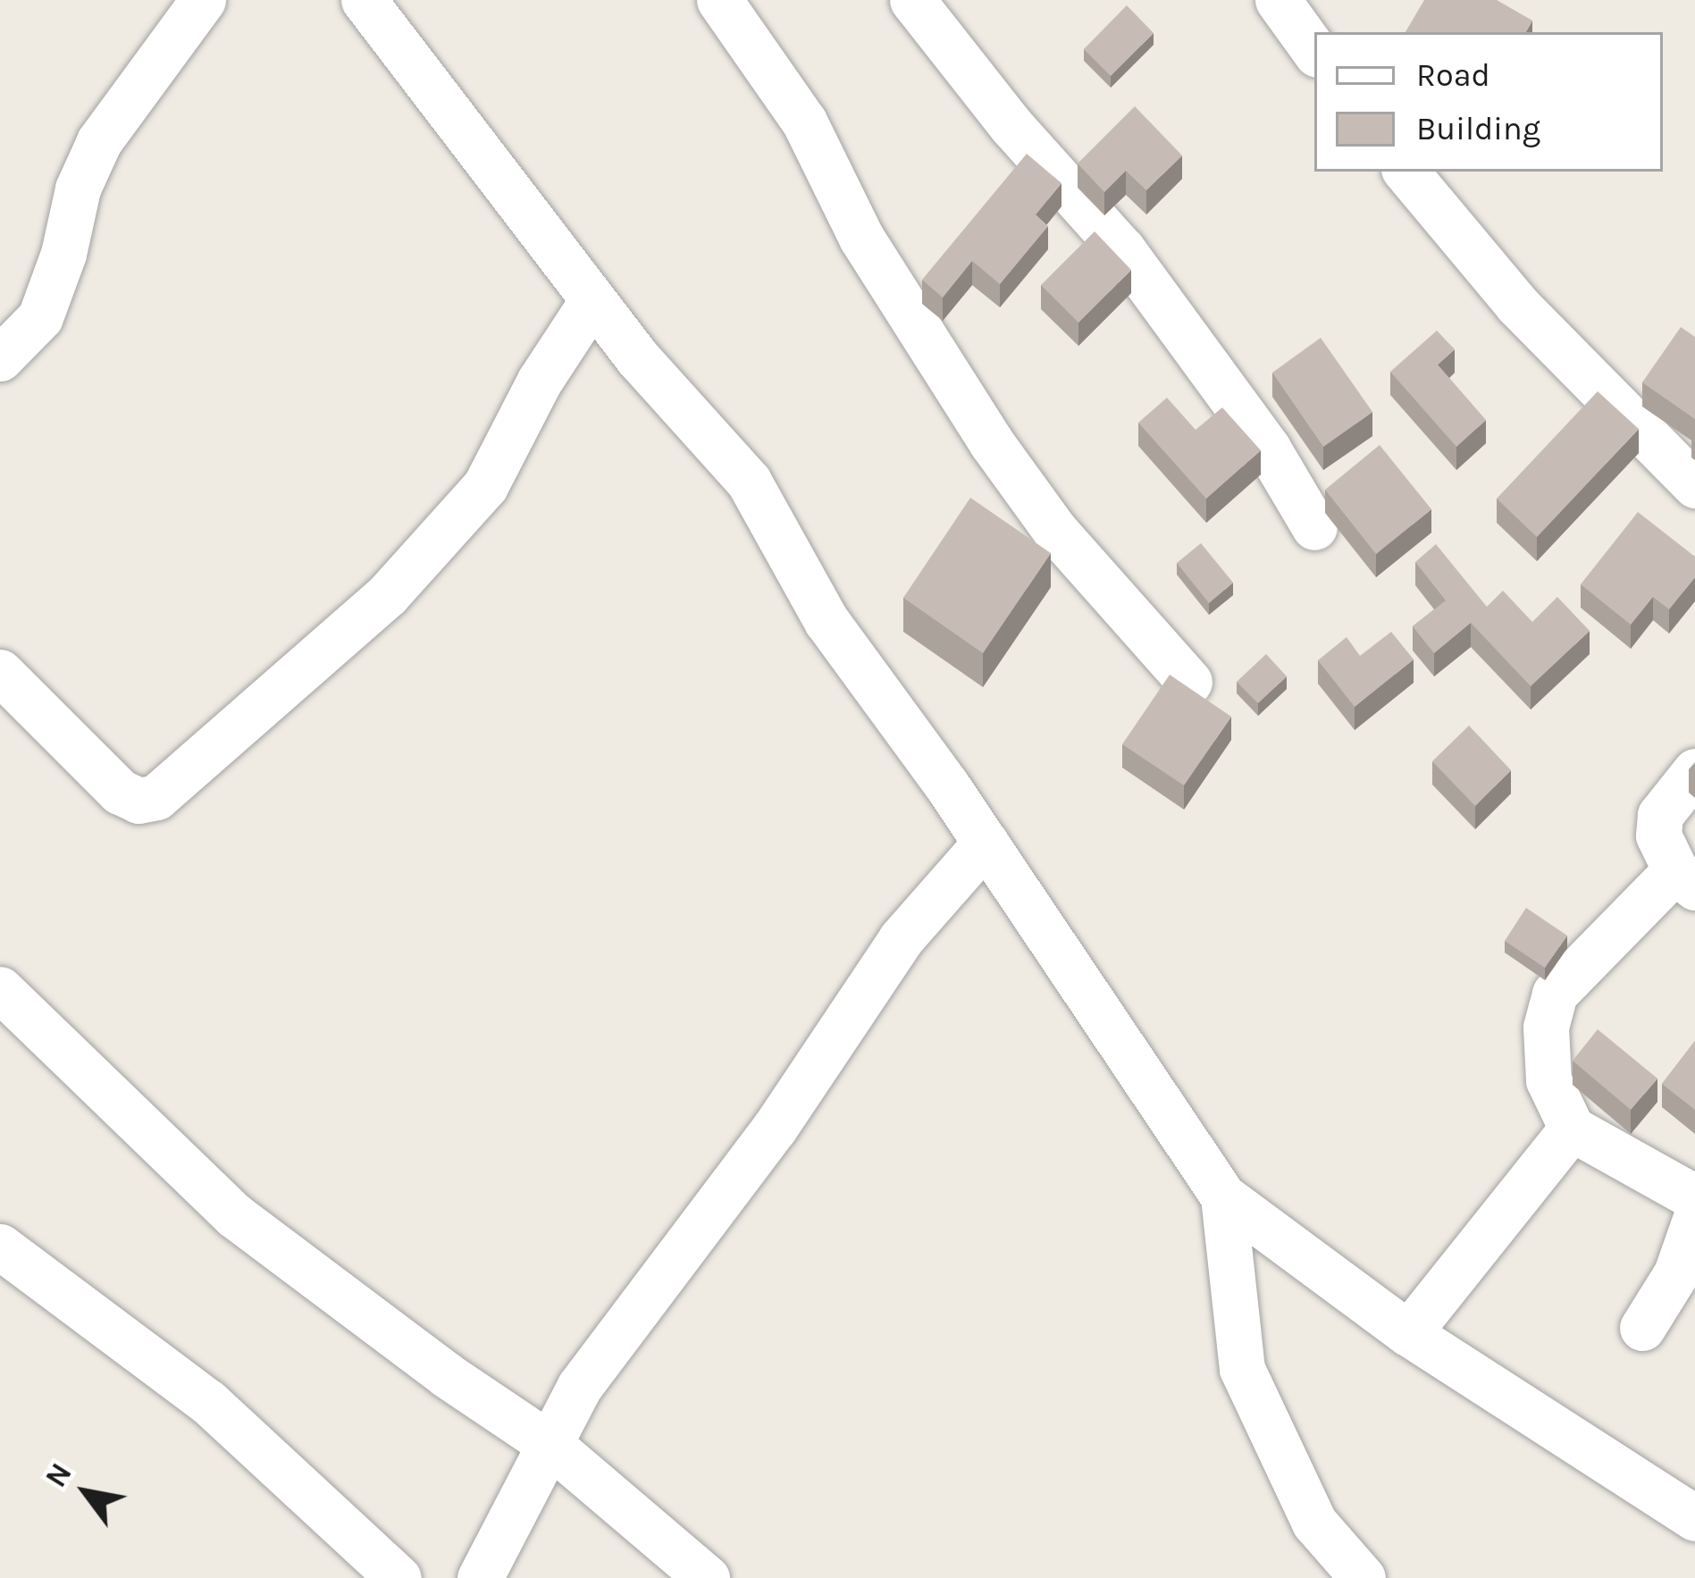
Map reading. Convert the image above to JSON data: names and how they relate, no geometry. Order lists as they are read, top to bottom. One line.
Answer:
{"legend":["Road","Building"],"north":"top left"}
